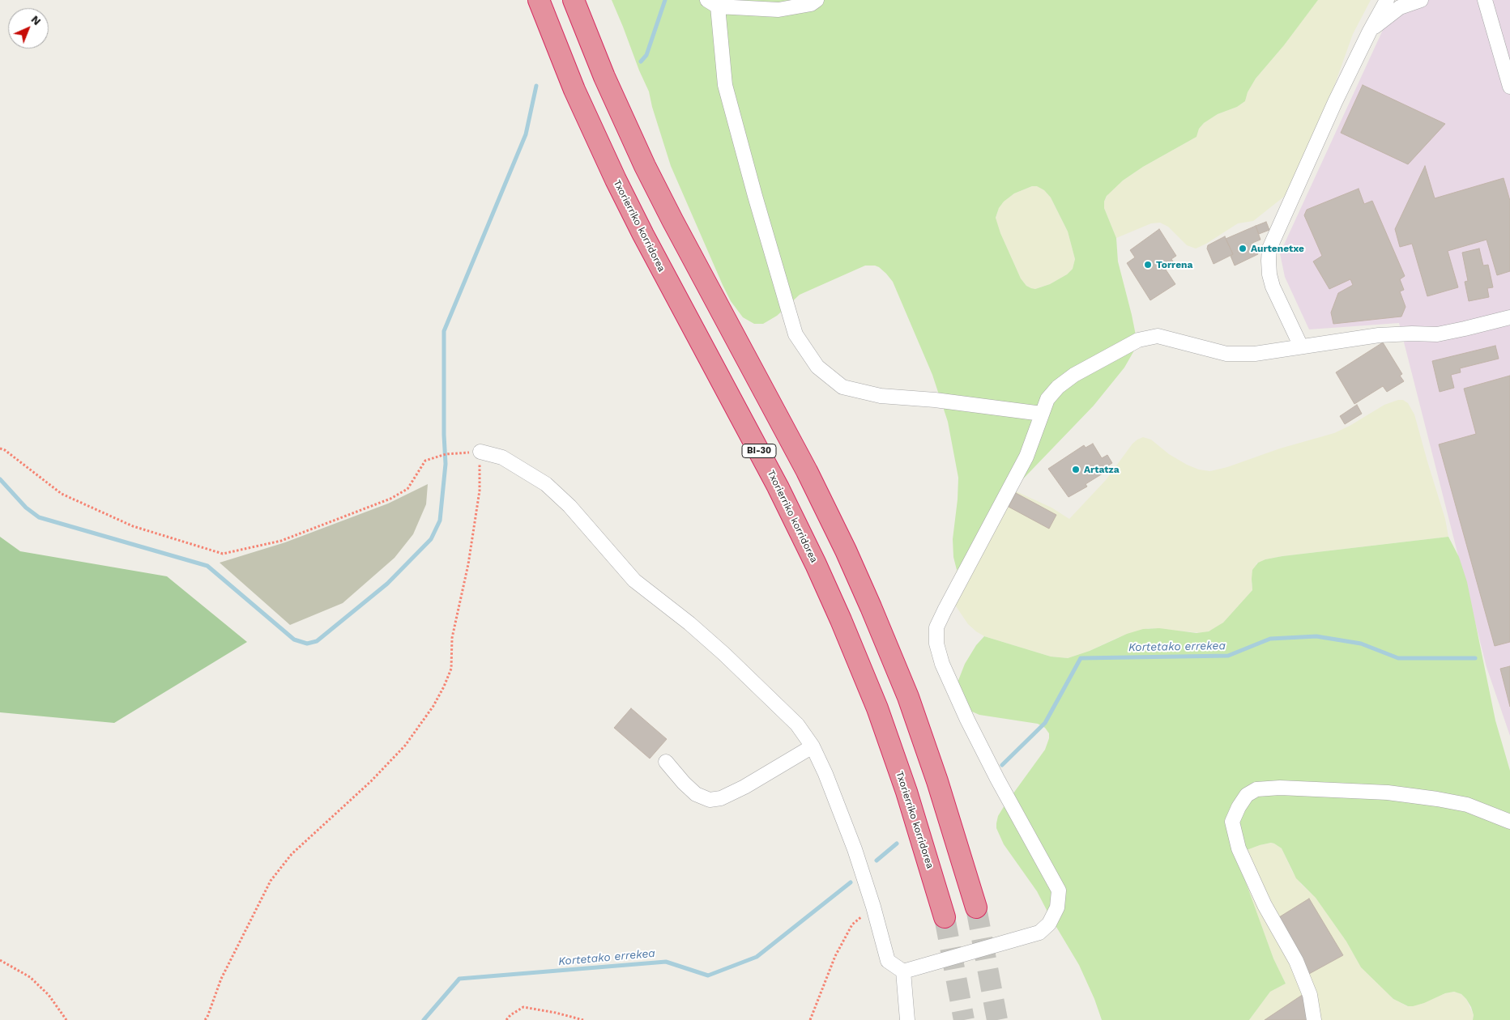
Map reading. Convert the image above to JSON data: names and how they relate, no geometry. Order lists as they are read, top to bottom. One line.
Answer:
{"streets":{"highway":["Txorierriko korridorea","BI-30"]},"water":["Kortetako errekea"],"places":["Aurtenetxe","Torrena","Artatza"],"north":"top right"}
